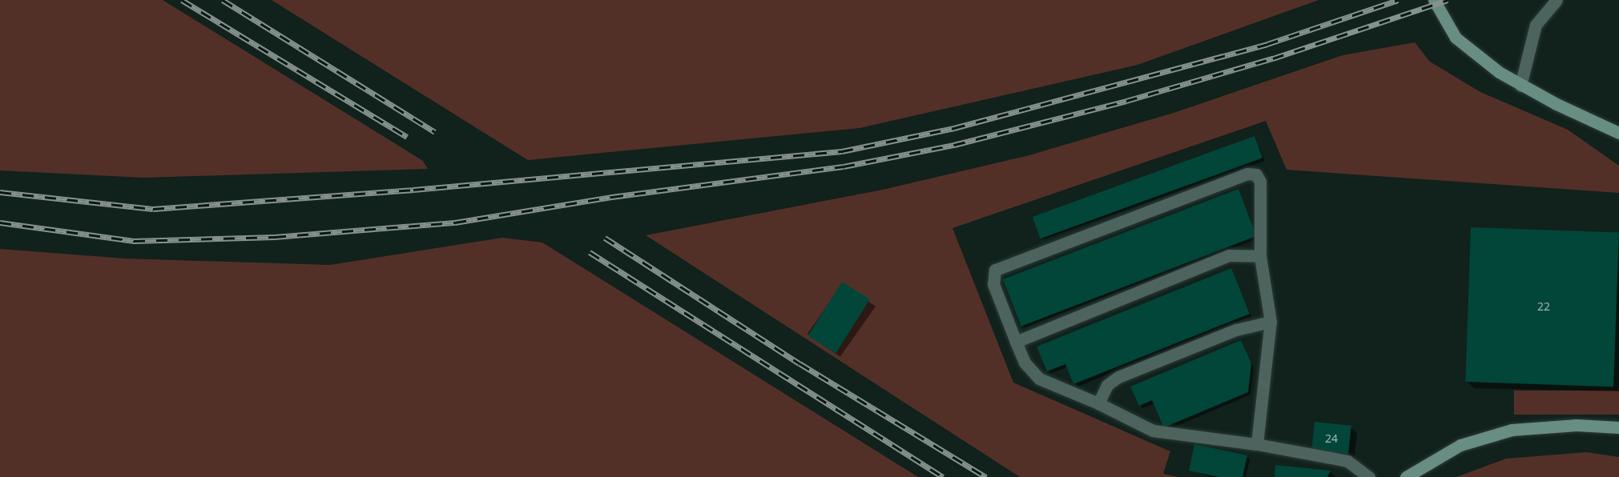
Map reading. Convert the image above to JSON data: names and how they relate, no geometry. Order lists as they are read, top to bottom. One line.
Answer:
{"house_numbers":["22","24"]}
